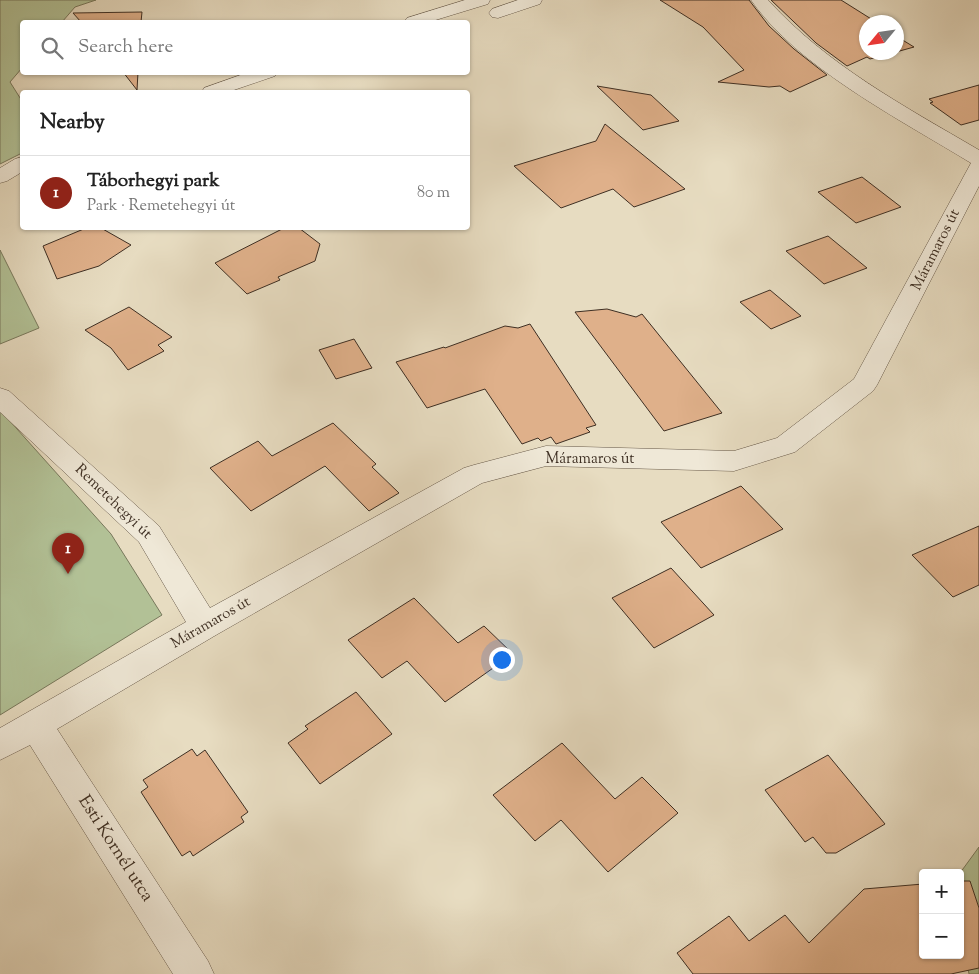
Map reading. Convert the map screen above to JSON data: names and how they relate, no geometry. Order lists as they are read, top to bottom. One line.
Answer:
{"streets":{"street":["Máramaros út","Remetehegyi út","Esti Kornél utca"]},"crossings":[["Máramaros út","Remetehegyi út"],["Máramaros út","Esti Kornél utca"]],"north":"bottom left","page":{"search":"Search here","heading":"Nearby","list":[{"mark":"1","name":"Táborhegyi park","note":"Park · Remetehegyi út","value":"80 m"}],"pins":"1","map_buttons":["+","−"]}}
